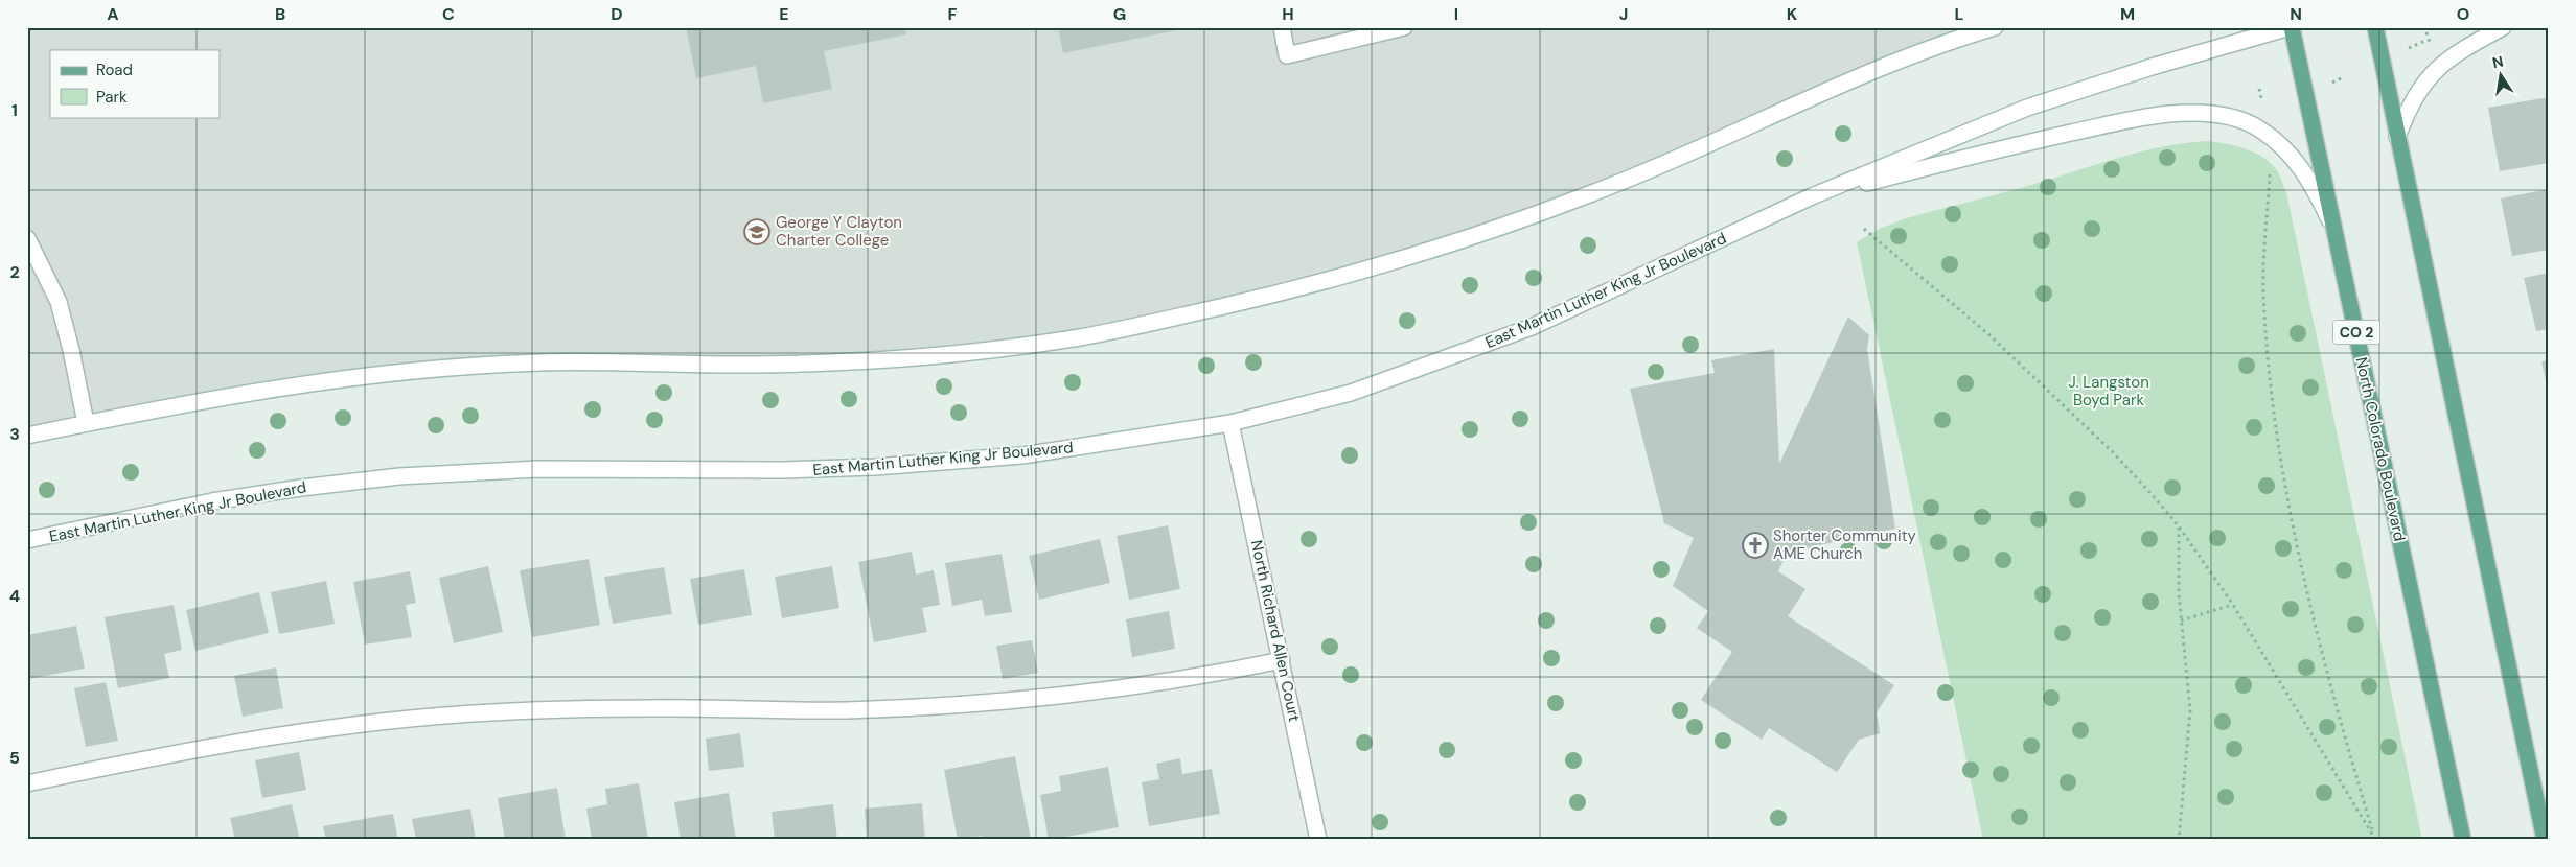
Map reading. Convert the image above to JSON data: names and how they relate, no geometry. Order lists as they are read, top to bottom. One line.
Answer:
{"streets":{"main road":["East Martin Luther King Jr Boulevard","CO 2","North Colorado Boulevard","North Richard Allen Court"]},"crossings":[["East Martin Luther King Jr Boulevard","North Colorado Boulevard"],["East Martin Luther King Jr Boulevard","North Richard Allen Court"]],"parks":["J. Langston Boyd Park"],"places":{"school or university":["George Y Clayton Charter College"],"church":["Shorter Community AME Church"]},"legend":["Road","Park"],"north":"top","grid":{"columns":["A","B","C","D","E","F","G","H","I","J","K","L","M","N","O"],"rows":["1","2","3","4","5"]}}
